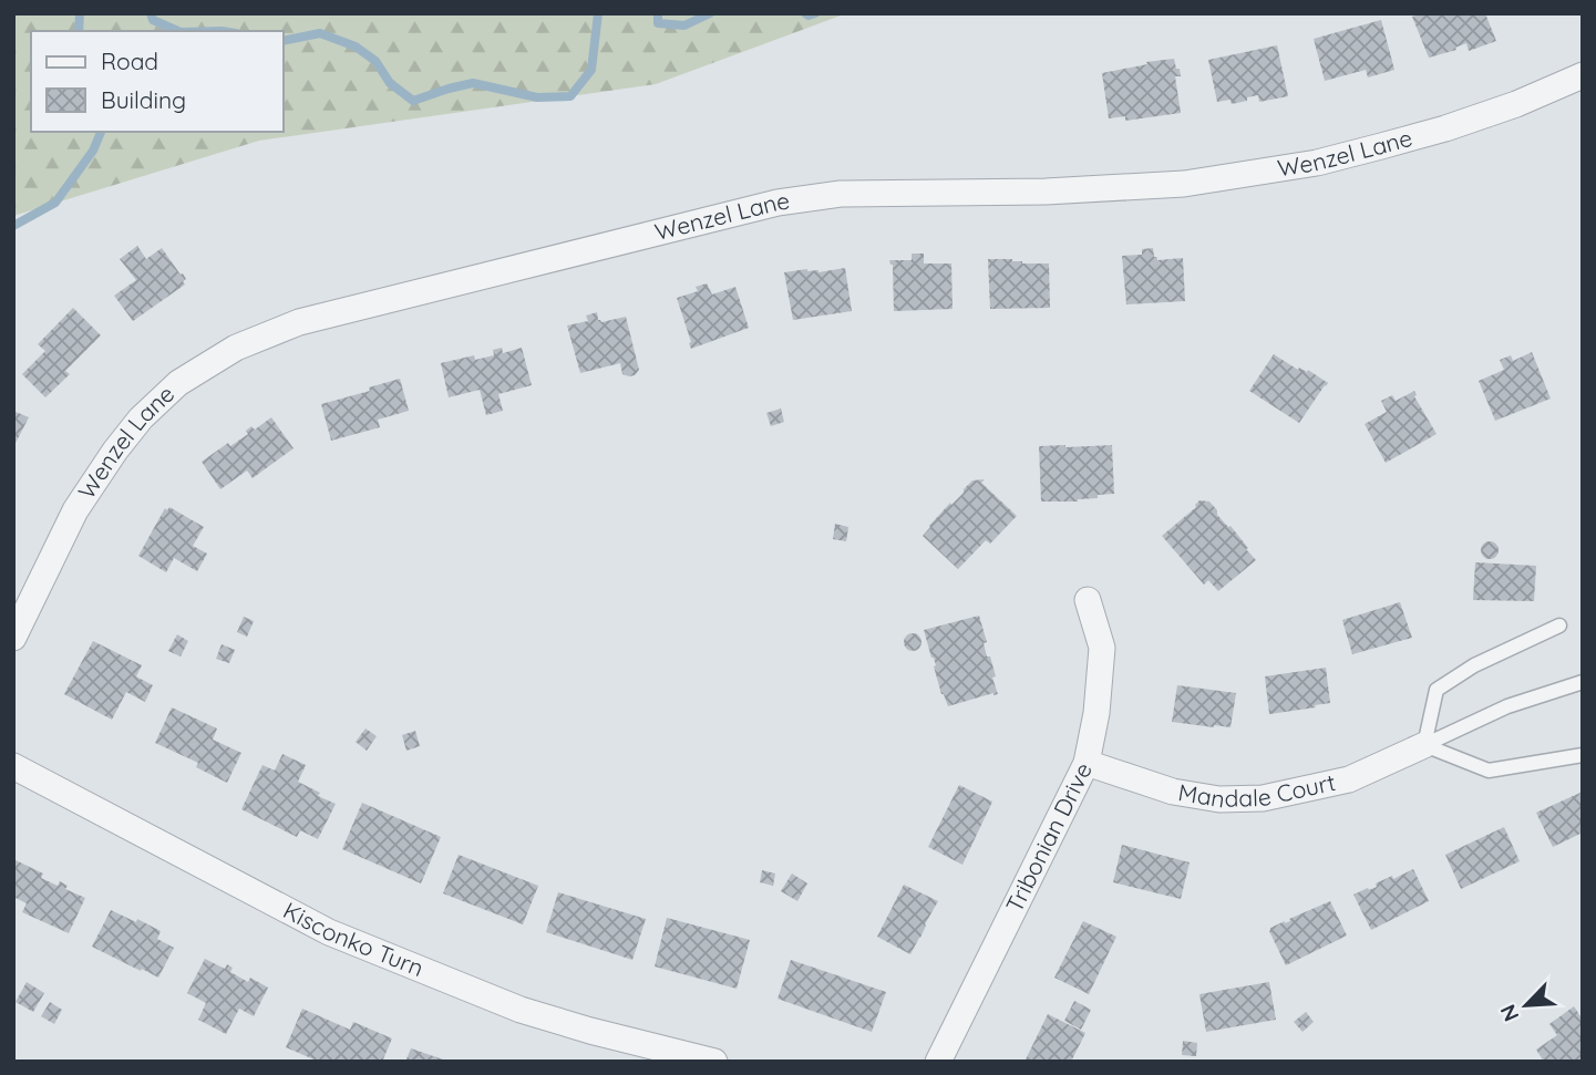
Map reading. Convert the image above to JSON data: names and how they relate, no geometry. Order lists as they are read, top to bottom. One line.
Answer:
{"streets":{"street":["Wenzel Lane","Mandale Court","Tribonian Drive","Kisconko Turn"]},"crossings":[["Mandale Court","Tribonian Drive"]],"legend":["Road","Building"],"north":"bottom left"}
